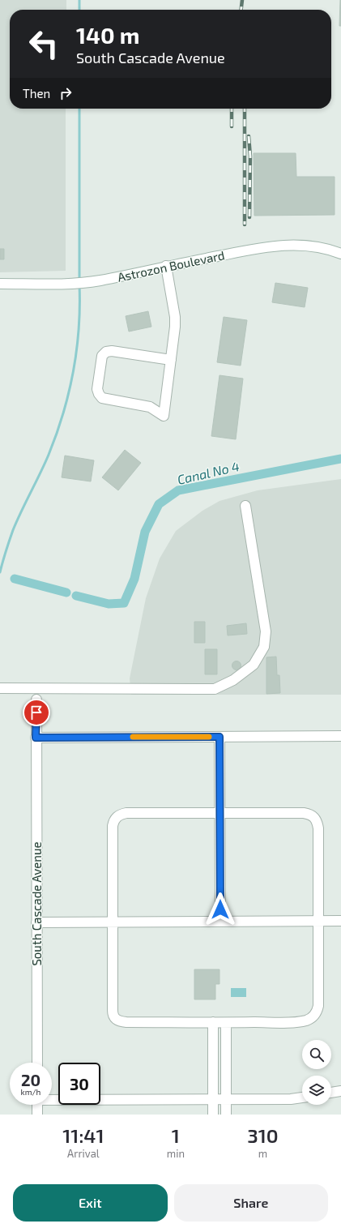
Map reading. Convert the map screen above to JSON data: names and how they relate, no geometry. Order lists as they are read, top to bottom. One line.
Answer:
{"streets":{"street":["Astrozon Boulevard","South Cascade Avenue"]},"water":["Canal No 4"],"page":{"turn":["140 m","South Cascade Avenue"],"then":"Then","speed":"20 km/h","limit":"30","eta":["11:41","Arrival","1","min","310","m"],"buttons":["Exit","Share"]}}
